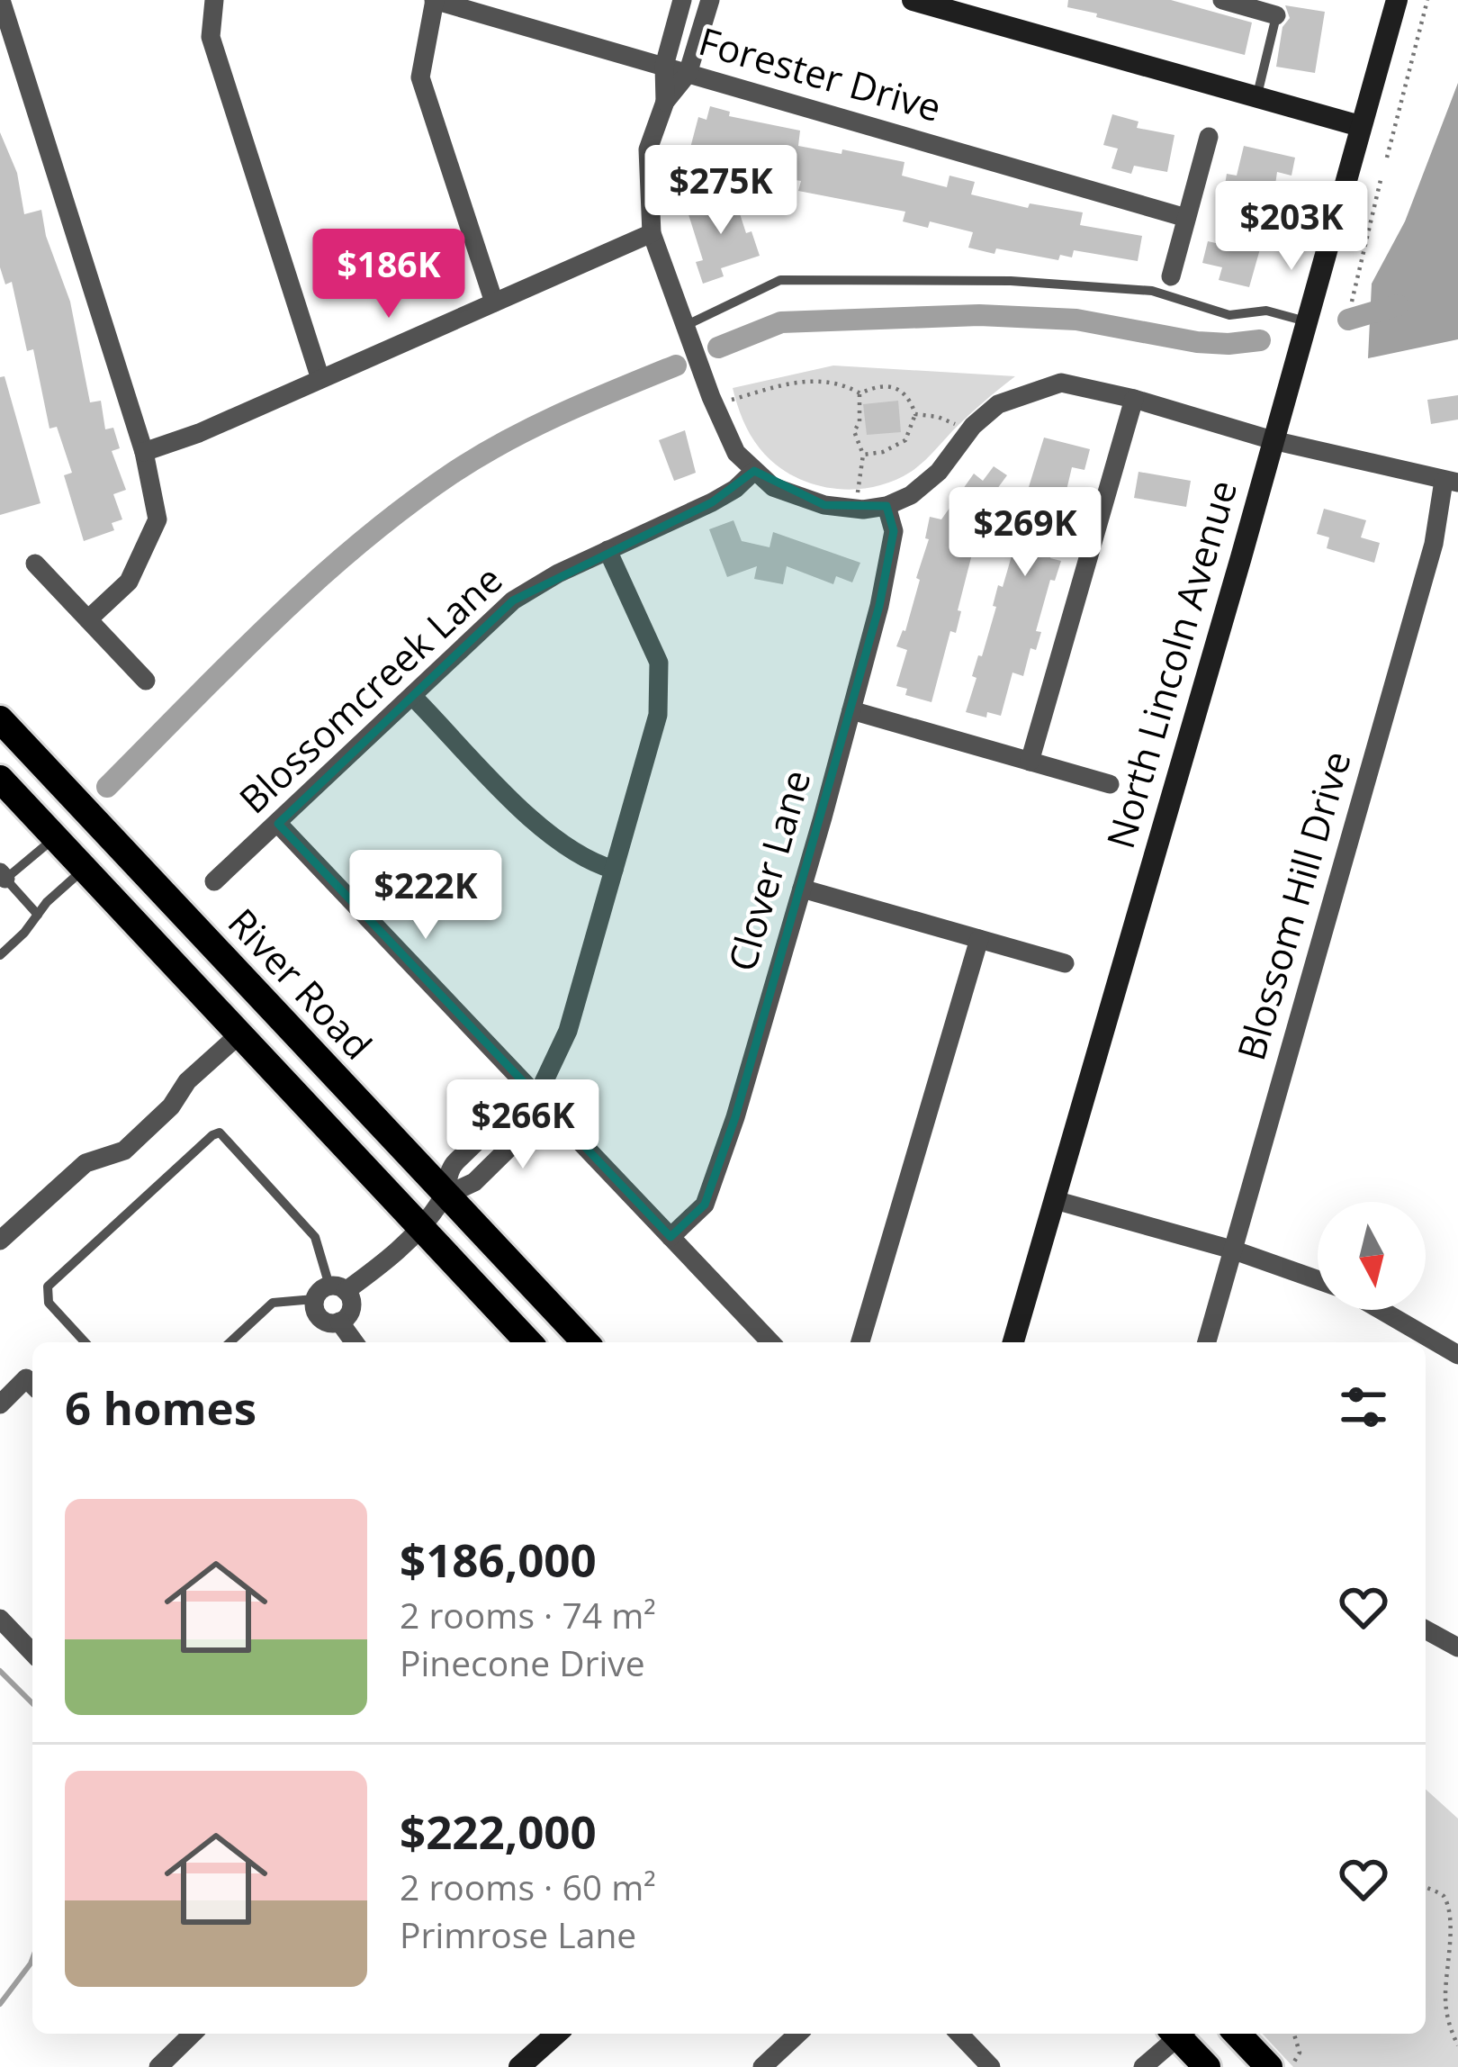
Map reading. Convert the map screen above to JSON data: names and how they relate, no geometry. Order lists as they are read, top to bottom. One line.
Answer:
{"streets":{"main road":["North Lincoln Avenue","River Road"],"street":["Forester Drive","Blossomcreek Lane","Clover Lane","Blossom Hill Drive"]},"north":"bottom","page":{"price":["$275K","$203K","$186K","$269K","$222K","$266K"],"heading":"6 homes","list":[{"name":"$186,000","note":"2 rooms · 74 m² · Pinecone Drive"},{"name":"$222,000","note":"2 rooms · 60 m² · Primrose Lane"}]}}
